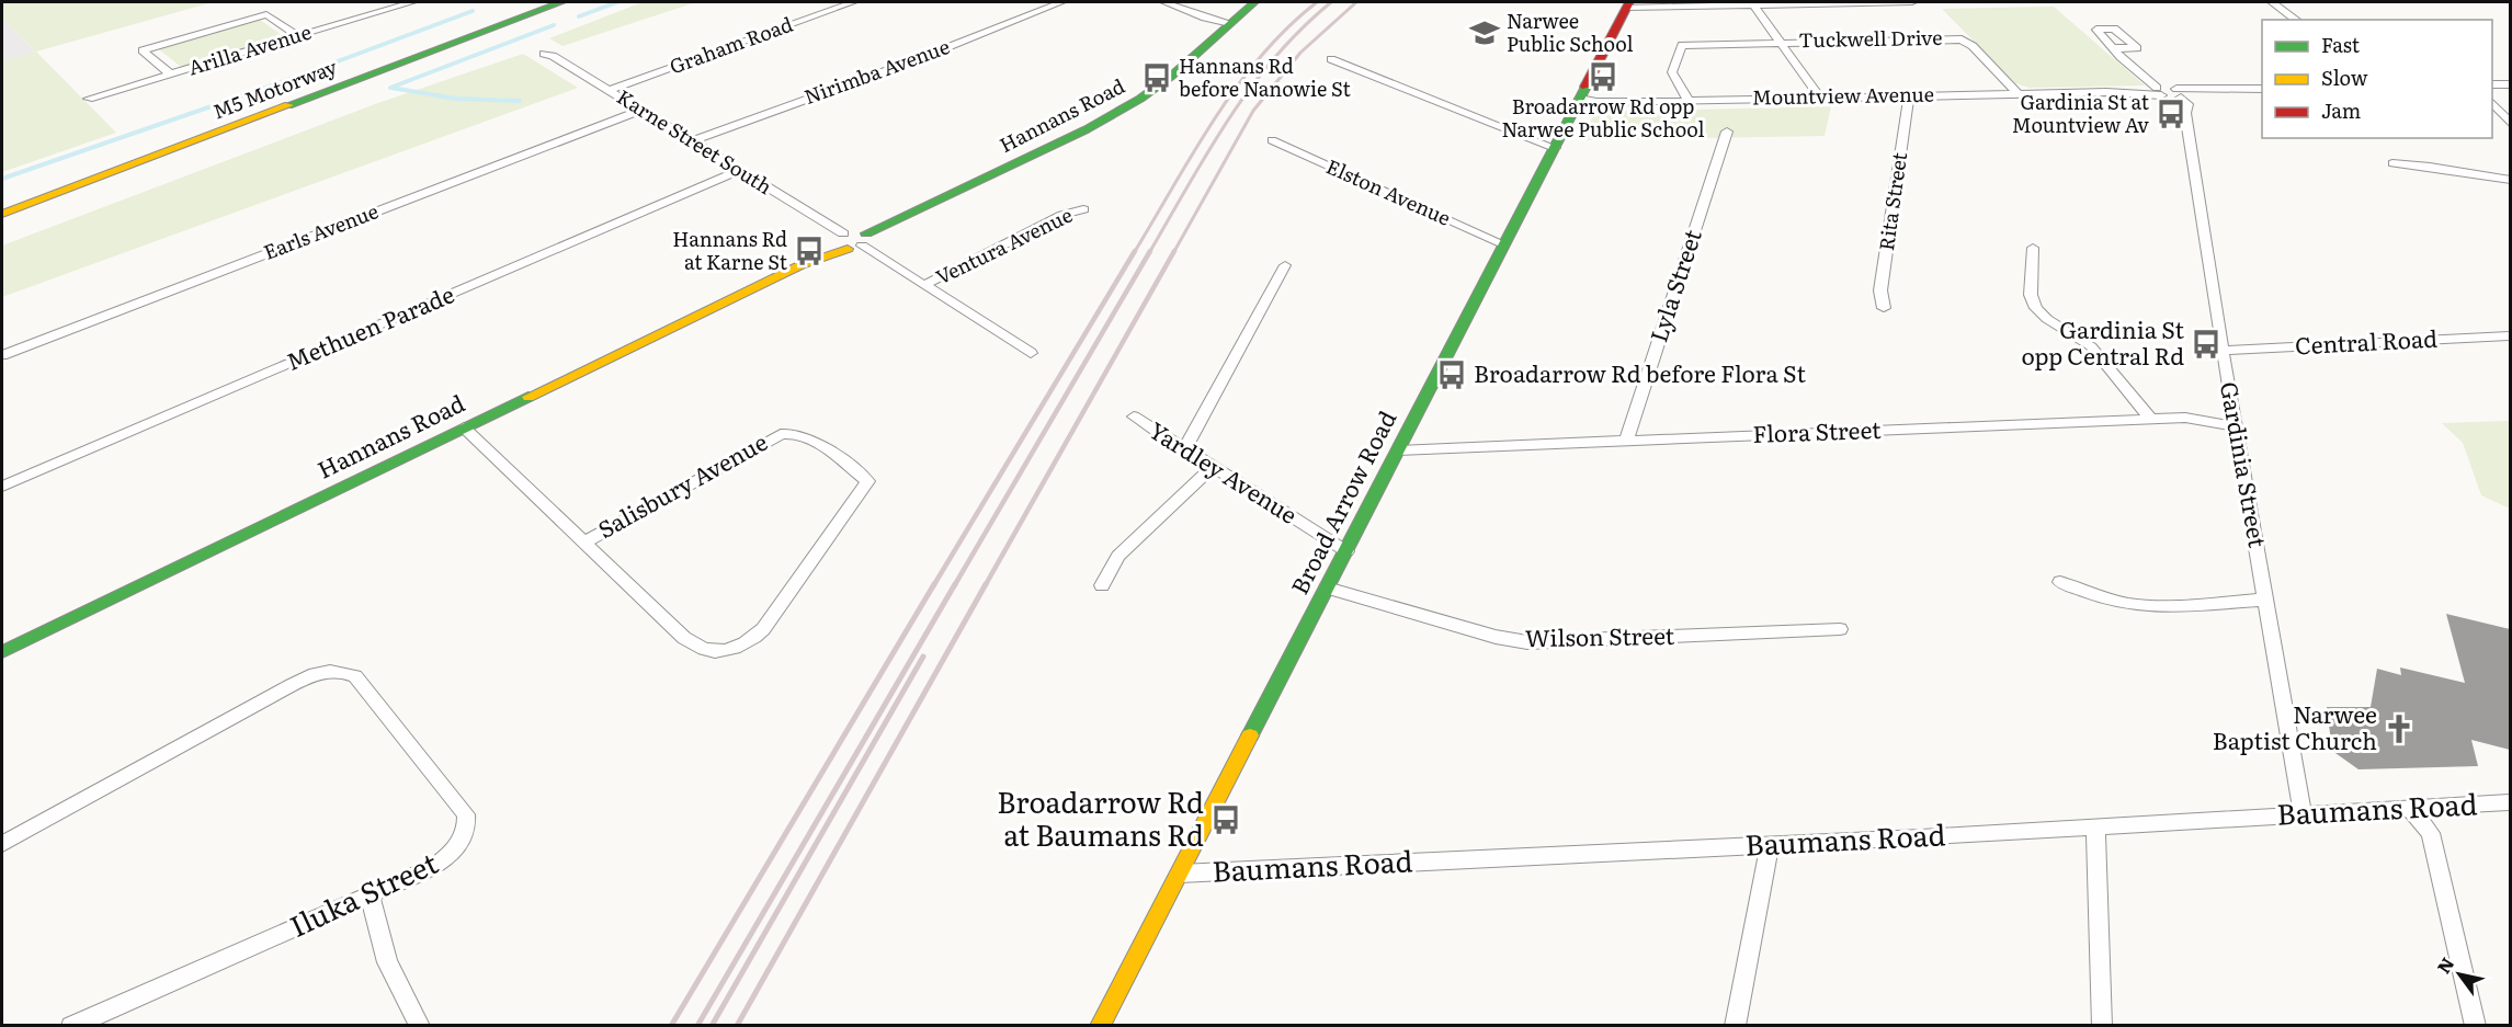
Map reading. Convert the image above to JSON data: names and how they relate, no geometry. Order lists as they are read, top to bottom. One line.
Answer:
{"streets":{"main road":["M5 Motorway","Hannans Road","Broad Arrow Road"],"street":["Tuckwell Drive","Graham Road","Arilla Avenue","Nirimba Avenue","Mountview Avenue","Karne Street South","Elston Avenue","Rita Street","Earls Avenue","Ventura Avenue","Lyla Street","Methuen Parade","Central Road","Flora Street","Gardinia Street","Yardley Avenue","Salisbury Avenue","Wilson Street","Baumans Road","Iluka Street"]},"crossings":[["Tuckwell Drive","Mountview Avenue"],["Graham Road","Karne Street South"],["Nirimba Avenue","Karne Street South"],["Mountview Avenue","Rita Street"],["Mountview Avenue","Gardinia Street"],["Mountview Avenue","Broad Arrow Road"],["Hannans Road","Karne Street South"],["Karne Street South","Earls Avenue"],["Karne Street South","Ventura Avenue"],["Karne Street South","Methuen Parade"],["Elston Avenue","Broad Arrow Road"],["Lyla Street","Flora Street"],["Central Road","Gardinia Street"],["Flora Street","Gardinia Street"],["Flora Street","Broad Arrow Road"],["Gardinia Street","Baumans Road"],["Yardley Avenue","Broad Arrow Road"],["Broad Arrow Road","Wilson Street"],["Broad Arrow Road","Baumans Road"]],"places":{"school or university":["Narwee Public School"],"bus stop":["Broadarrow Rd opp Narwee Public School","Hannans Rd before Nanowie St","Gardinia St at Mountview Av","Hannans Rd at Karne St","Gardinia St opp Central Rd","Broadarrow Rd before Flora St","Broadarrow Rd at Baumans Rd"],"church":["Narwee Baptist Church"]},"legend":["Fast","Slow","Jam"],"north":"top left"}
